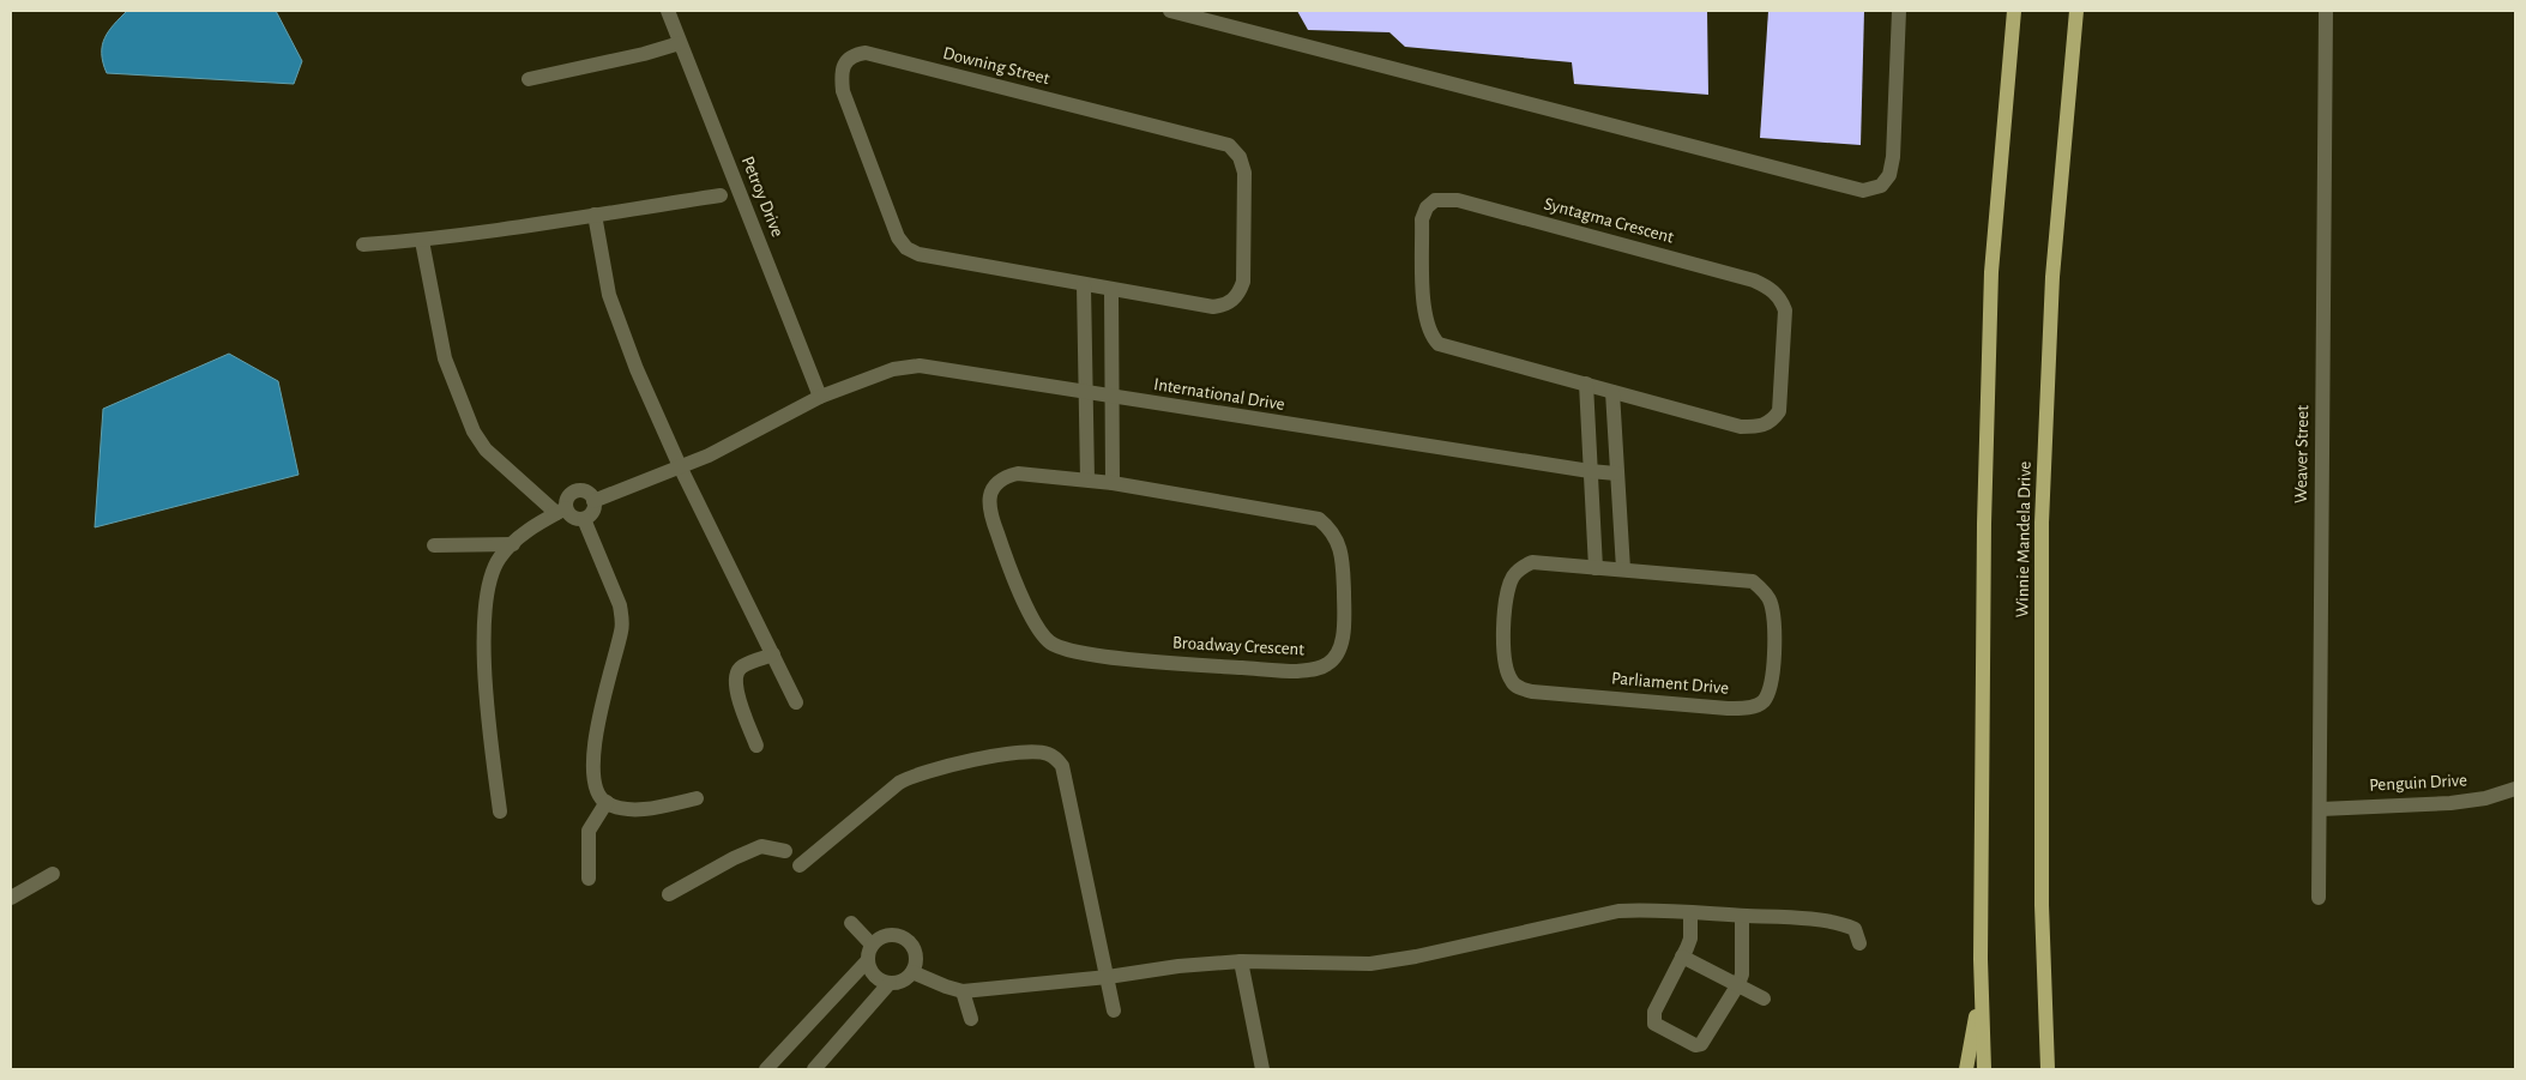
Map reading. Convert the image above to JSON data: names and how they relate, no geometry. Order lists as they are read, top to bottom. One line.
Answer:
{"streets":{"main road":["Winnie Mandela Drive"],"street":["Downing Street","Petroy Drive","Syntagma Crescent","International Drive","Weaver Street","Broadway Crescent","Parliament Drive","Penguin Drive"]},"crossings":[["Petroy Drive","International Drive"],["Weaver Street","Penguin Drive"]]}
